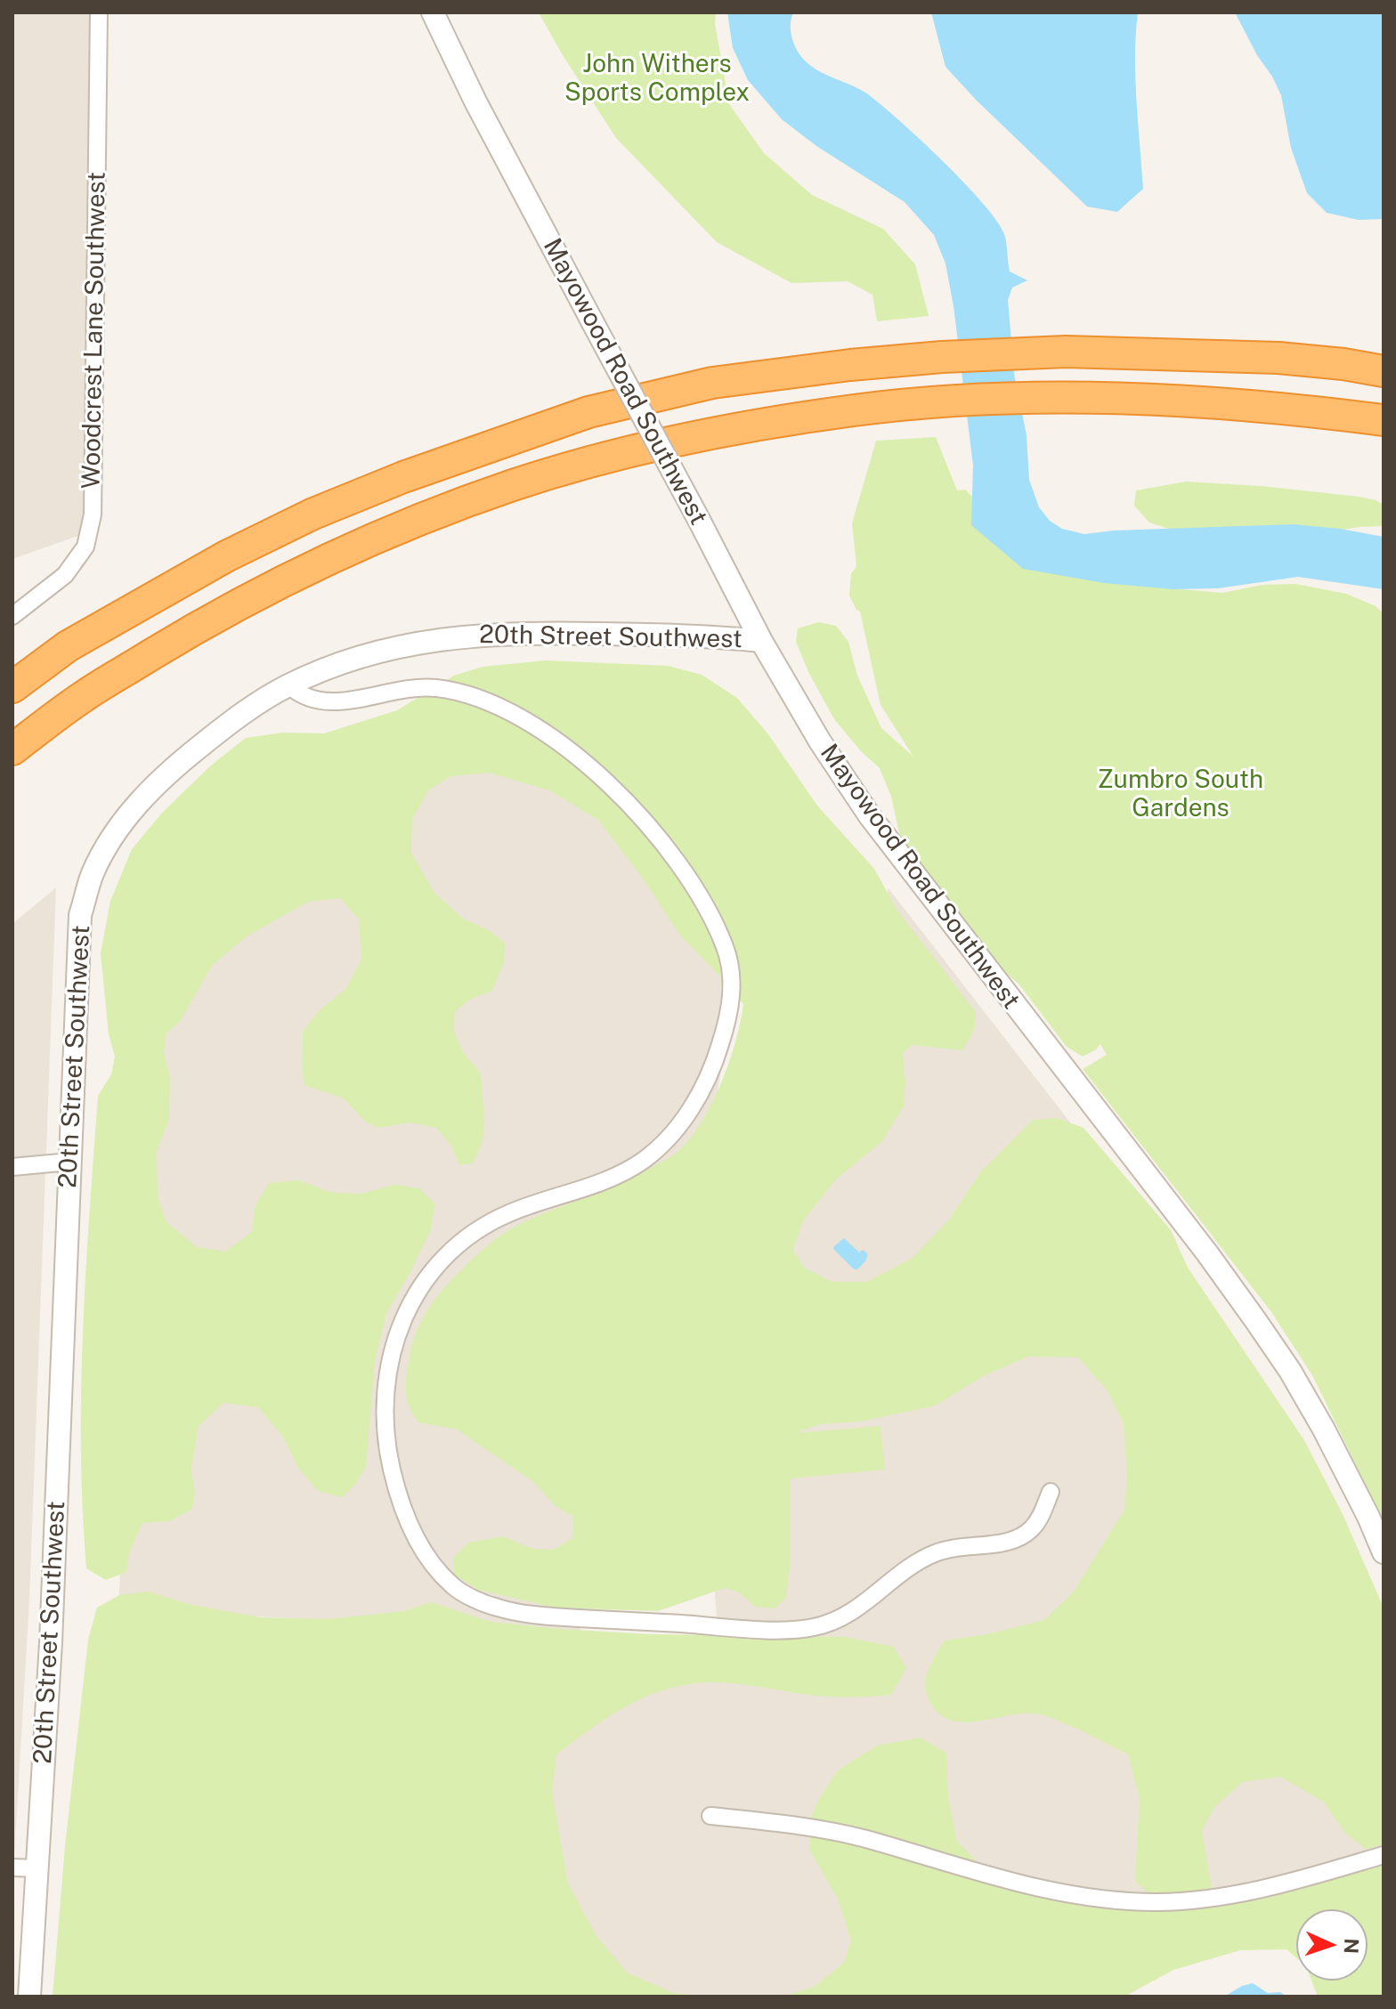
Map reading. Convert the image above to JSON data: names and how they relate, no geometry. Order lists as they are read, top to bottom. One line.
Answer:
{"streets":{"street":["Woodcrest Lane Southwest","Mayowood Road Southwest","20th Street Southwest"]},"crossings":[["Mayowood Road Southwest","20th Street Southwest"]],"parks":["John Withers Sports Complex","Zumbro South Gardens"],"north":"right"}
